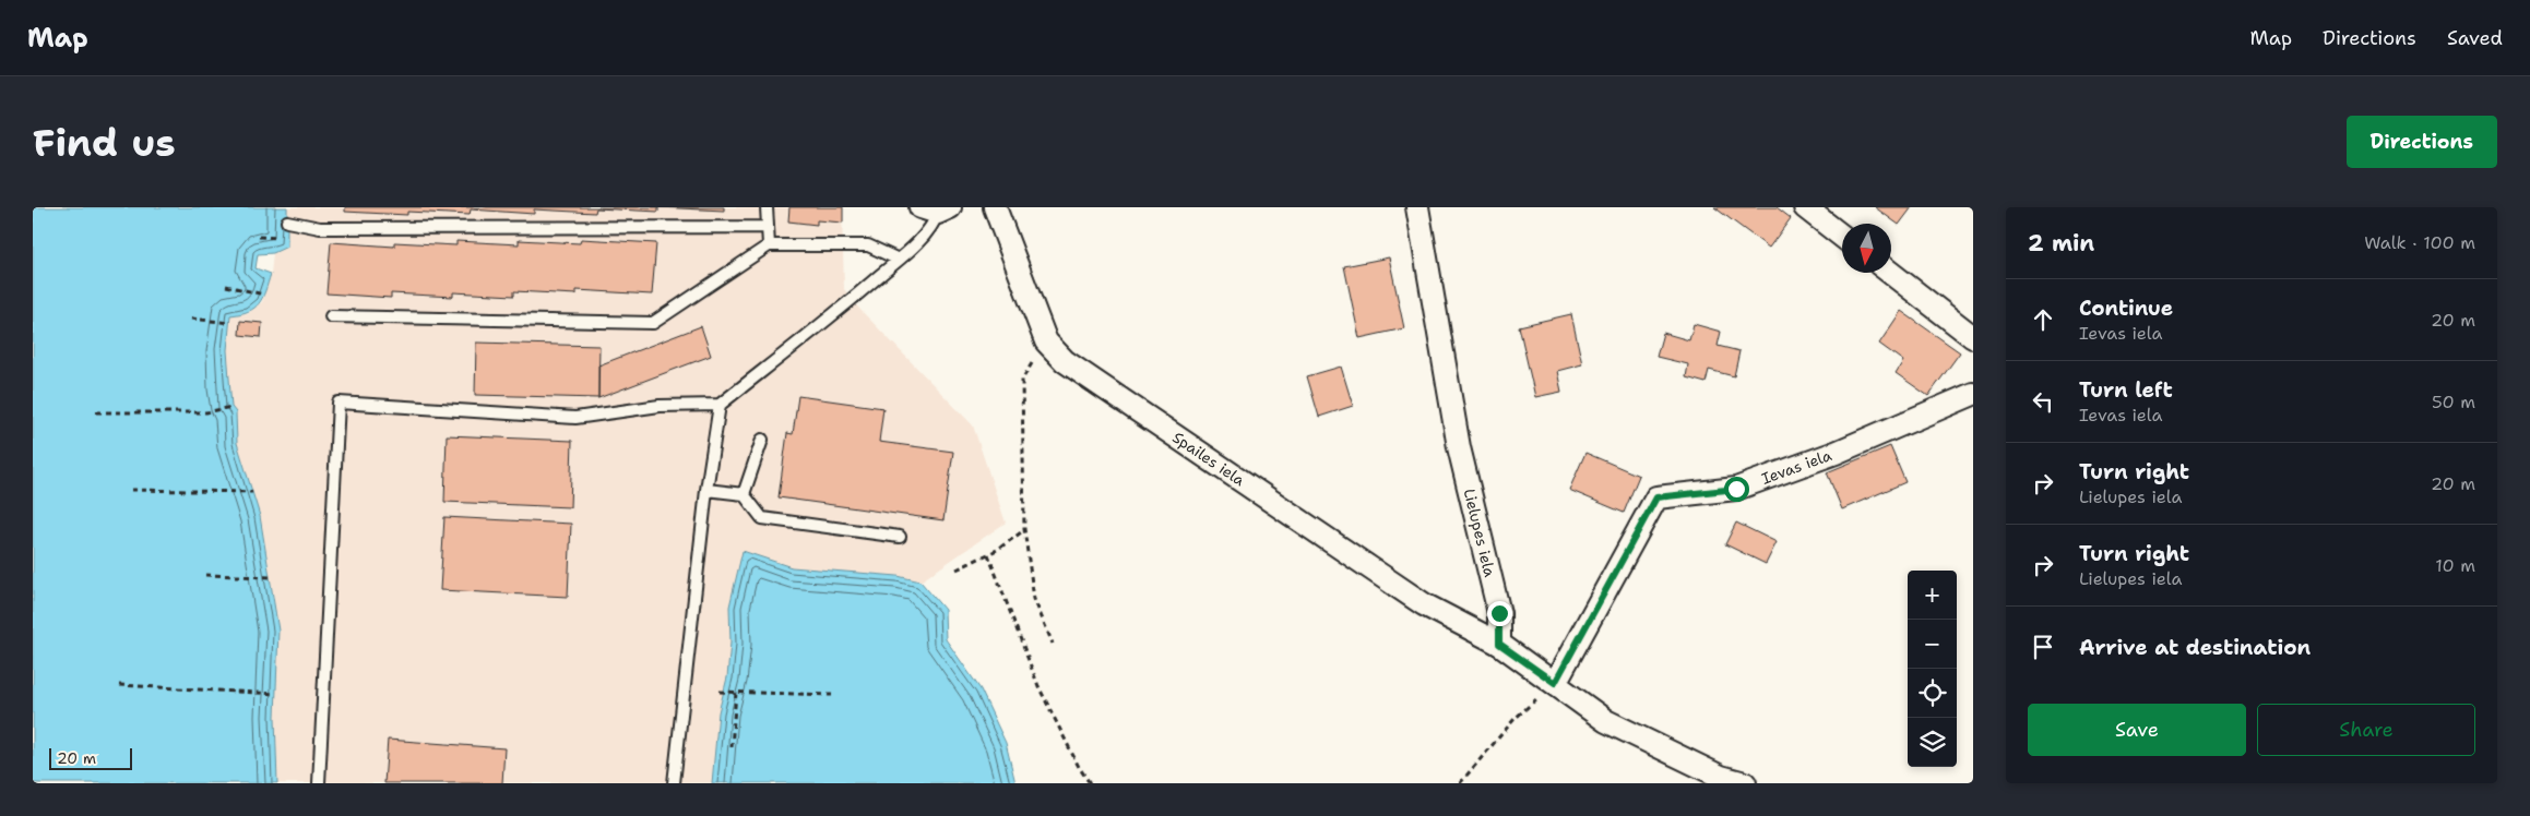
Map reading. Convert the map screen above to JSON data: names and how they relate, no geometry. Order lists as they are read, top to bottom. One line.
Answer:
{"streets":{"street":["Spailes iela","Ievas iela","Lielupes iela"]},"crossings":[["Spailes iela","Lielupes iela"]],"scale_bar":"20 m","north":"bottom","page":{"header":"Map","nav":["Map","Directions","Saved"],"buttons":["Directions",["Save","Share"]],"title":"Find us","heading":["2 min","Walk · 100 m"],"list":[["Continue","Ievas iela","20 m"],["Turn left","Ievas iela","50 m"],["Turn right","Lielupes iela","20 m"],["Turn right","Lielupes iela","10 m"],"Arrive at destination"],"map_buttons":["+","−"],"scale":"20 m"}}
